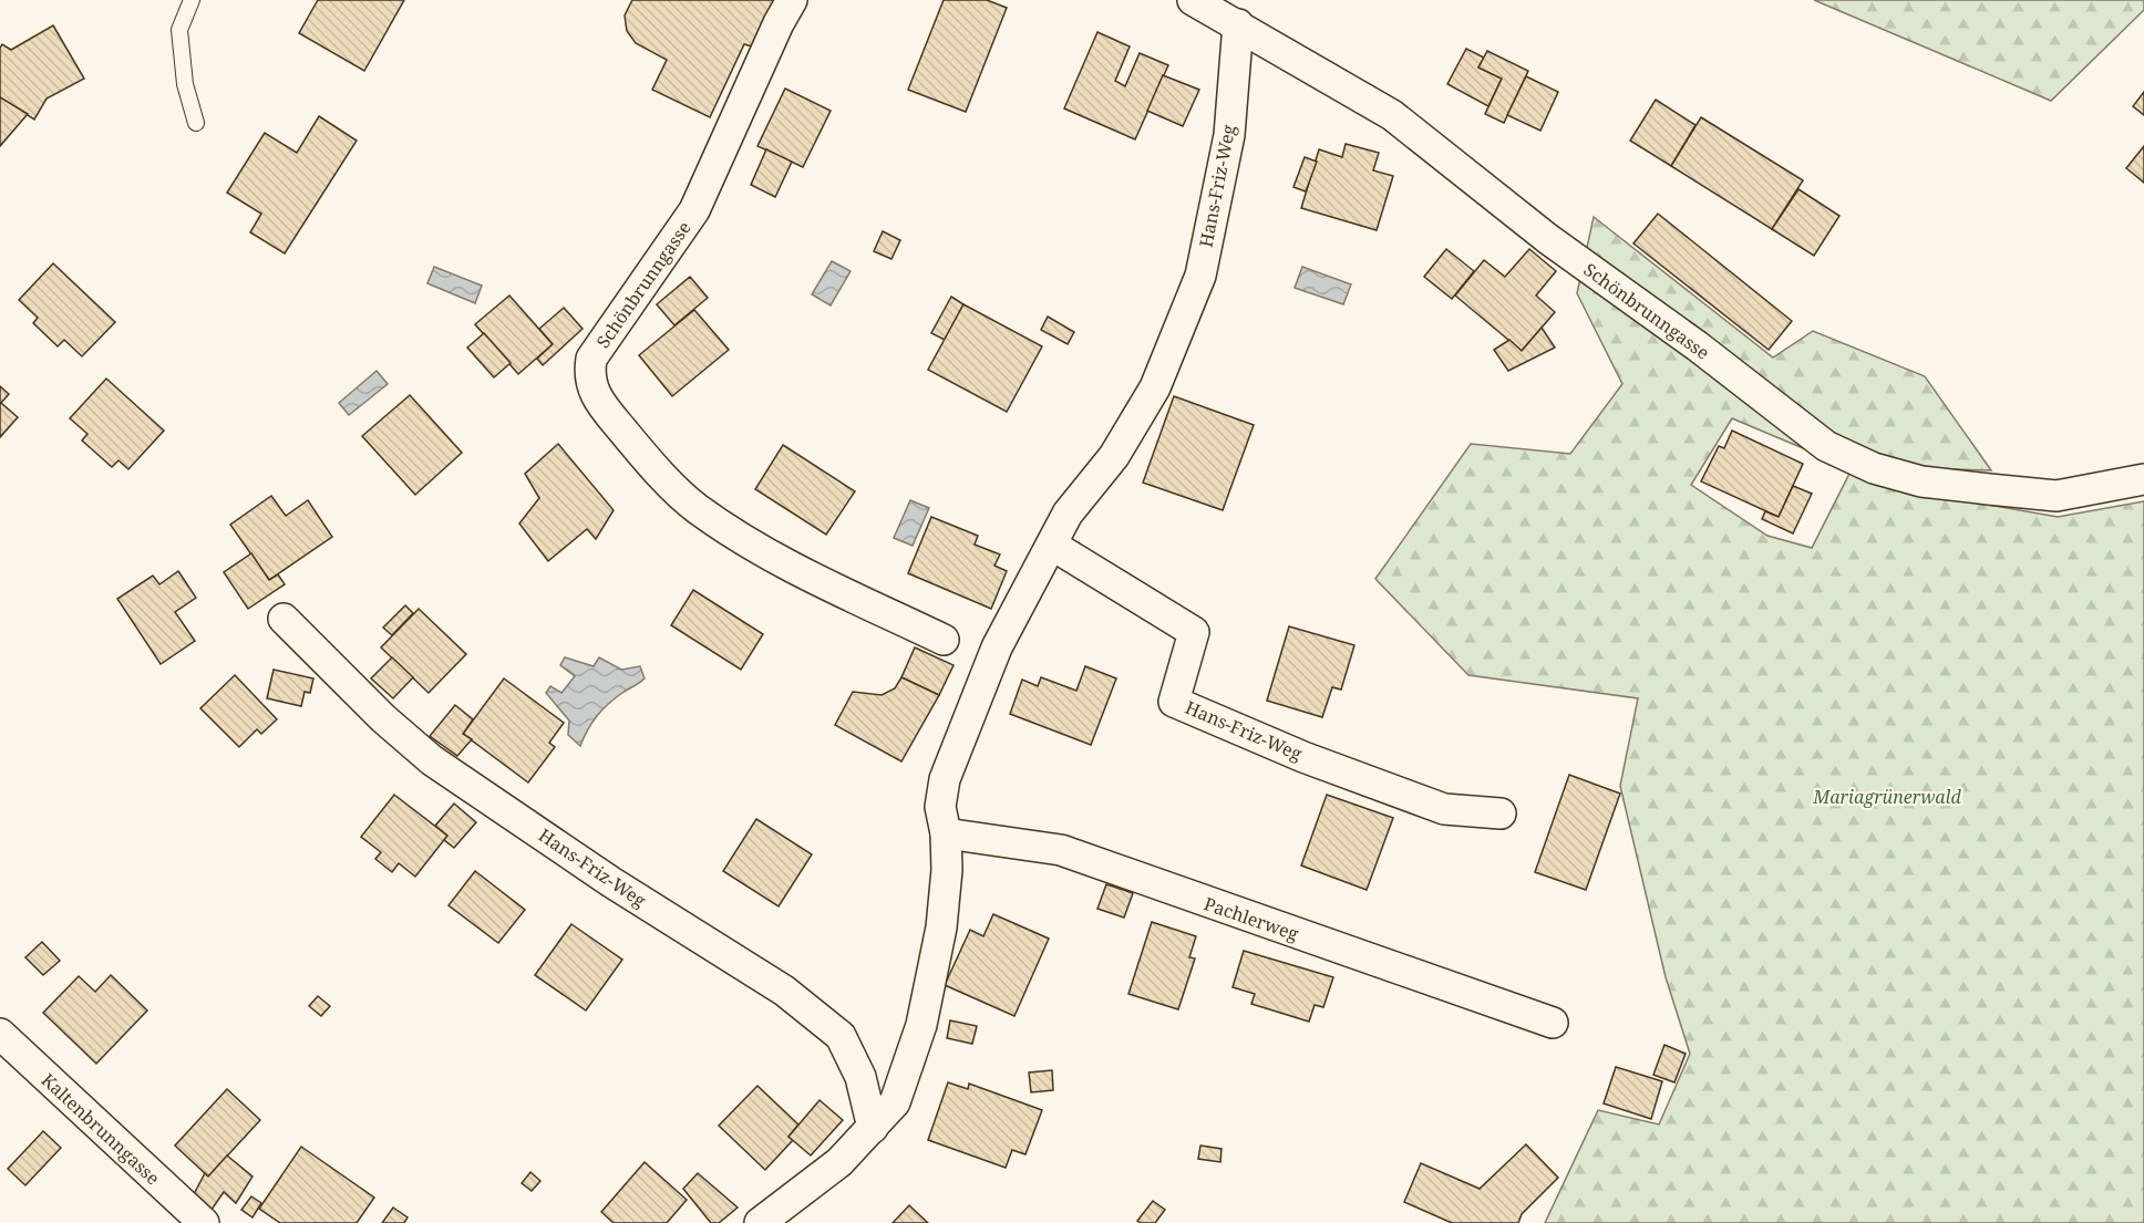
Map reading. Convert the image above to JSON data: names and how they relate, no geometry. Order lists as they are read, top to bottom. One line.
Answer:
{"streets":{"street":["Hans-Friz-Weg","Schönbrunngasse","Pachlerweg","Kaltenbrunngasse"]},"crossings":[["Hans-Friz-Weg","Schönbrunngasse"],["Hans-Friz-Weg","Pachlerweg"]],"parks":["Mariagrünerwald"]}
